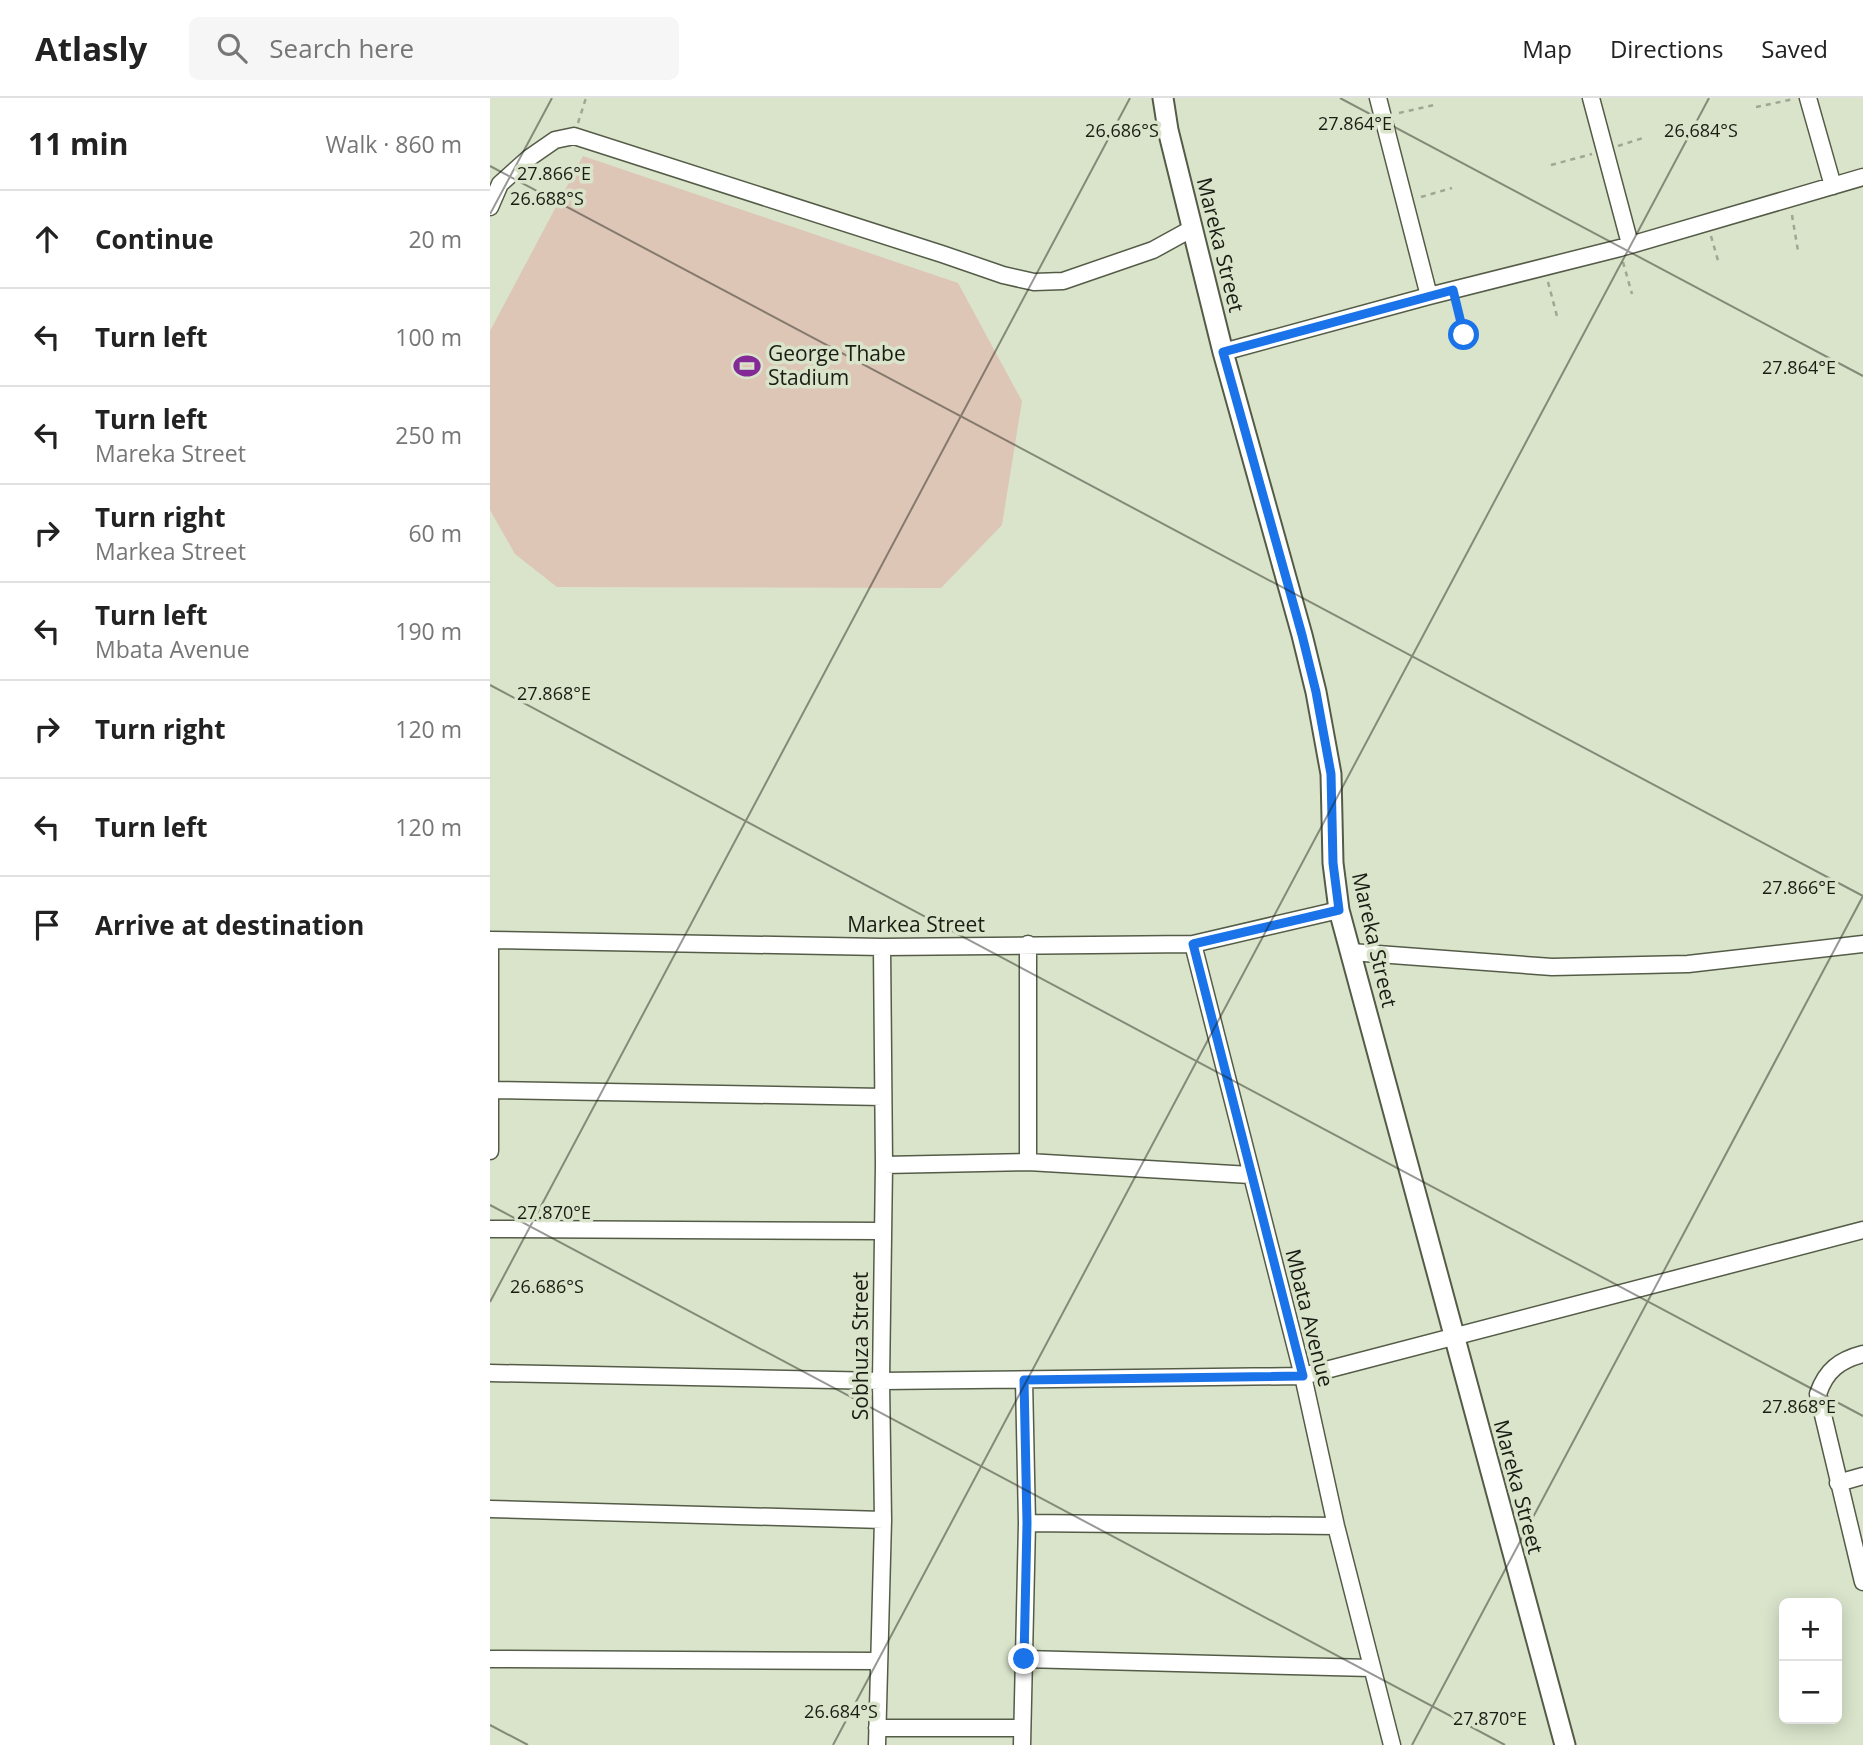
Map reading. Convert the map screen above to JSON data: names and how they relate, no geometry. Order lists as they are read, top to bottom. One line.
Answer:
{"streets":{"main road":["Mareka Street"],"street":["Markea Street","Mbata Avenue","Sobhuza Street"]},"crossings":[["Mareka Street","Markea Street"],["Markea Street","Mbata Avenue"],["Markea Street","Sobhuza Street"]],"places":{"sports":["George Thabe Stadium"]},"page":{"header":"Atlasly","search":"Search here","nav":["Map","Directions","Saved"],"heading":["11 min","Walk · 860 m"],"list":[["Continue","20 m"],["Turn left","100 m"],["Turn left","Mareka Street","250 m"],["Turn right","Markea Street","60 m"],["Turn left","Mbata Avenue","190 m"],["Turn right","120 m"],["Turn left","120 m"],"Arrive at destination"],"map_buttons":["+","−"]},"coordinates":["27.864°E","26.686°S","26.684°S","27.866°E","26.688°S","27.868°E","27.870°E"]}
